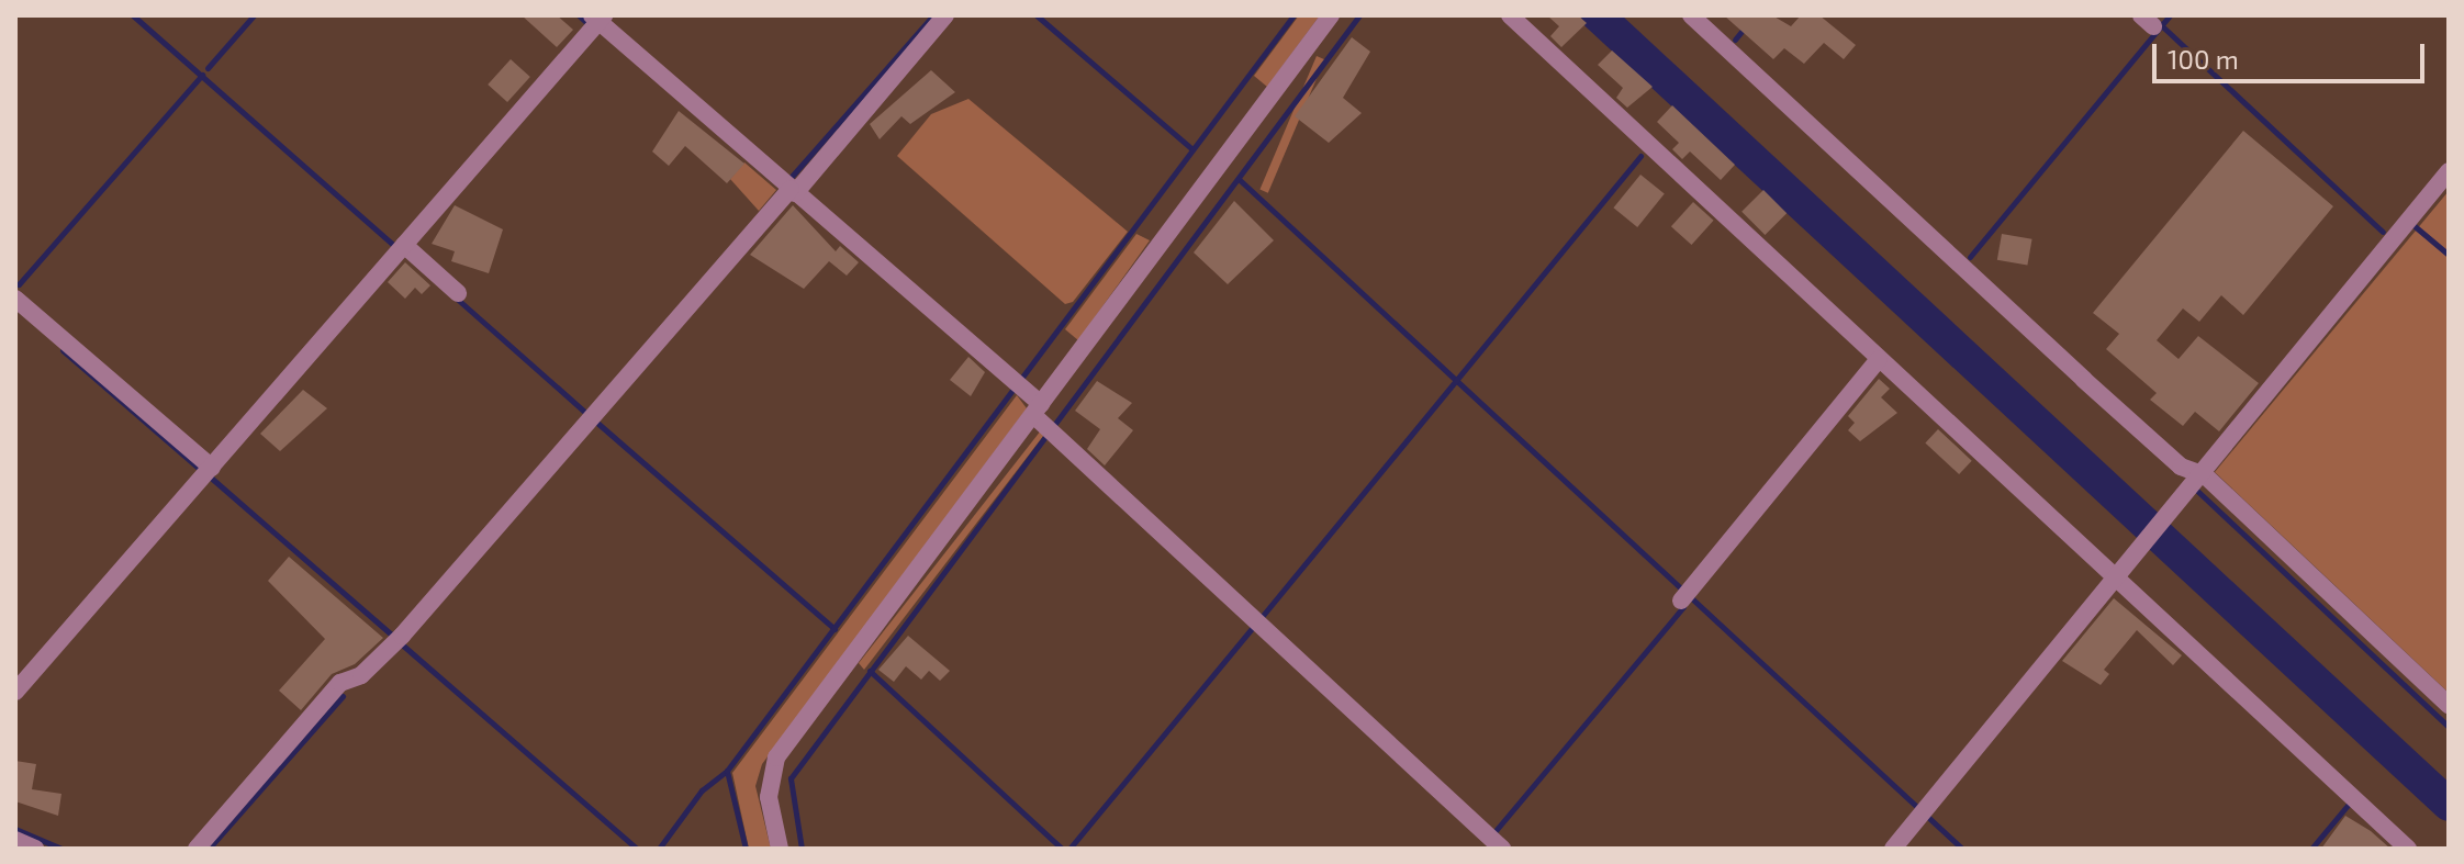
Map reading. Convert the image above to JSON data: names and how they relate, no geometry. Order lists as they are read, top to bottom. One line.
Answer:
{"scale_bar":"100 m"}
